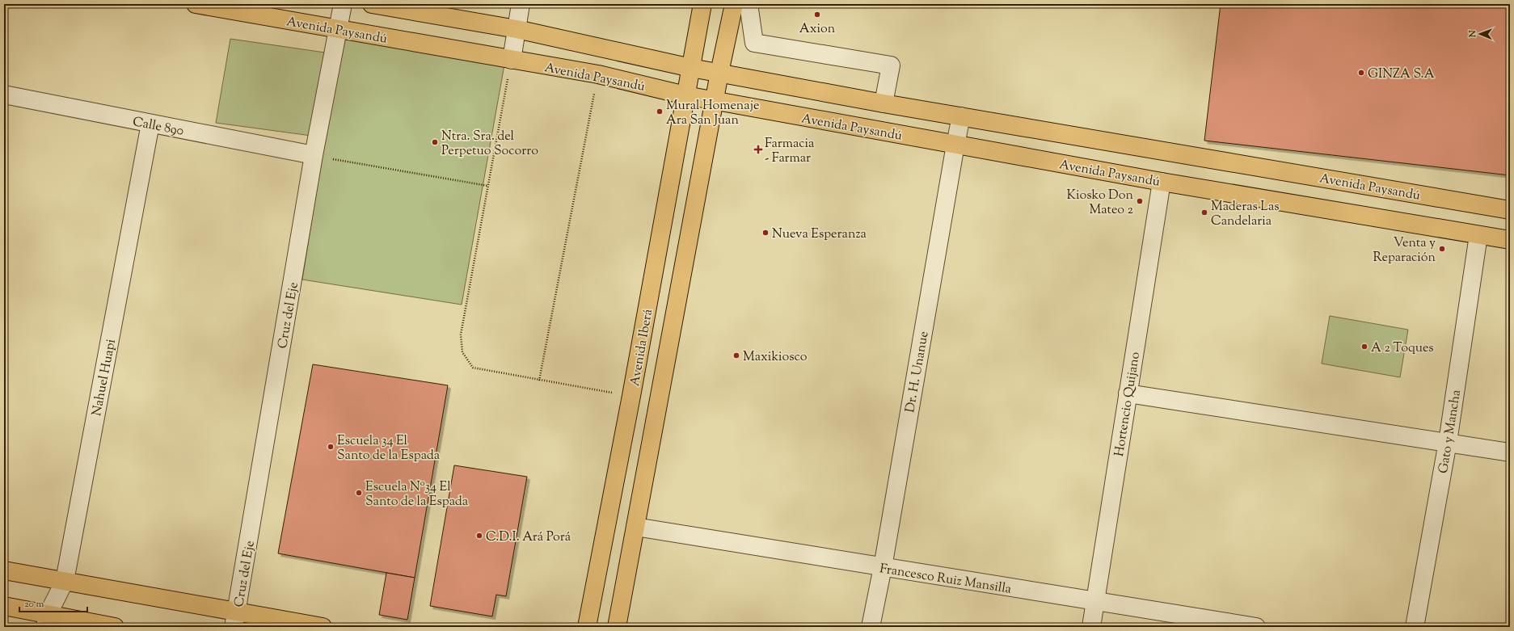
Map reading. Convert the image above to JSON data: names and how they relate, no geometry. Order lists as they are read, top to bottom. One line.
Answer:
{"streets":{"main road":["Avenida Paysandú","Avenida Iberá"],"street":["Calle 890","Cruz del Eje","Dr. H. Unanue","Nahuel Huapi","Hortencio Quijano","Gato y Mancha","Francesco Ruiz Mansilla"]},"crossings":[["Avenida Paysandú","Cruz del Eje"],["Avenida Paysandú","Avenida Iberá"],["Avenida Paysandú","Dr. H. Unanue"],["Avenida Paysandú","Hortencio Quijano"],["Avenida Paysandú","Gato y Mancha"],["Calle 890","Cruz del Eje"],["Calle 890","Nahuel Huapi"],["Dr. H. Unanue","Francesco Ruiz Mansilla"],["Hortencio Quijano","Francesco Ruiz Mansilla"]],"places":{"other":["Axion","GINZA S.A","Mural Homenaje Ara San Juan","Ntra. Sra. del Perpetuo Socorro","Kiosko Don Mateo 2","Maderas Las Candelaria","Nueva Esperanza","Venta y Reparación","A 2 Toques","Maxikiosco","Escuela 34 El Santo de la Espada","Escuela Nº34 El Santo de la Espada","C.D.I. Ará Porá"],"health":["Farmacia - Farmar"]},"scale_bar":"20 m","north":"left"}
